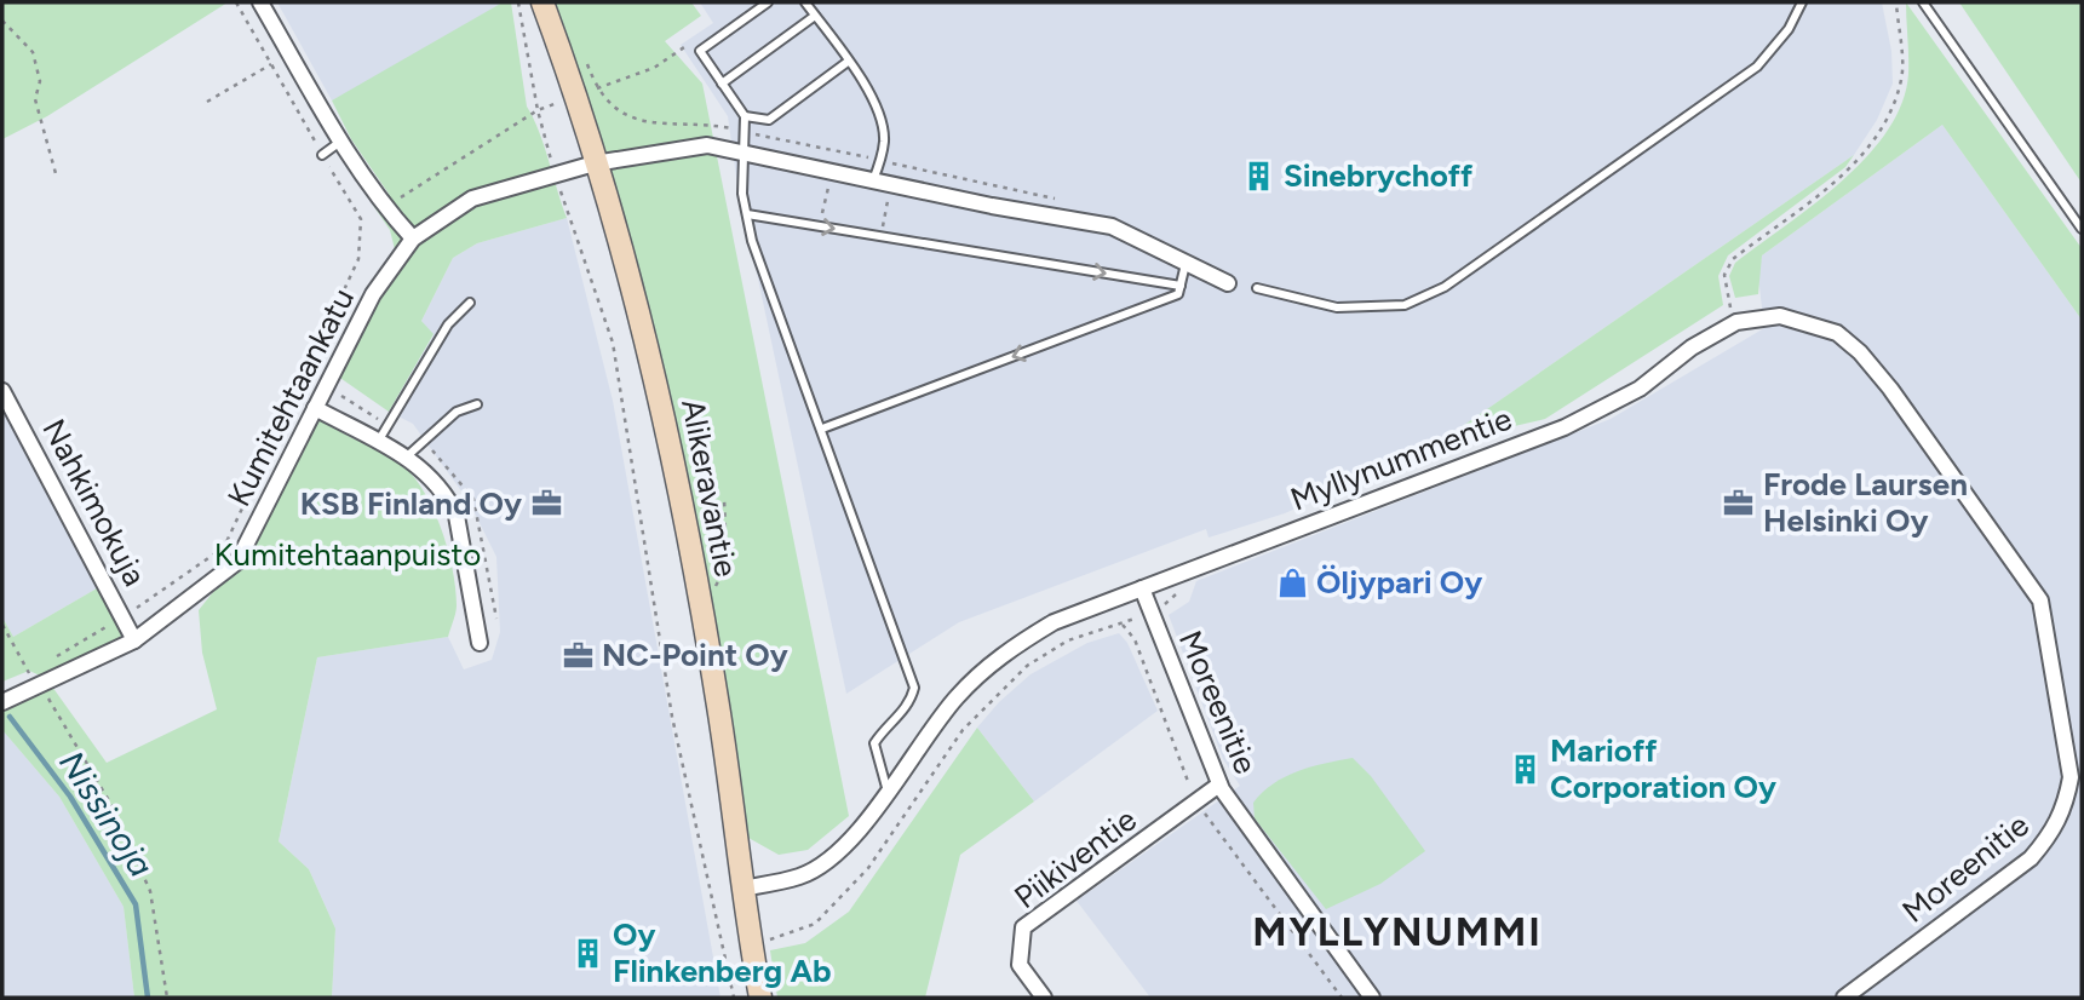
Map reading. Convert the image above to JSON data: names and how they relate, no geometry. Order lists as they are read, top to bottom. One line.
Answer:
{"streets":{"street":["Kumitehtaankatu","Myllynummentie","Alikeravantie","Nahkimokuja","Moreenitie","Piikiventie"]},"crossings":[["Kumitehtaankatu","Alikeravantie"],["Kumitehtaankatu","Nahkimokuja"],["Myllynummentie","Alikeravantie"],["Myllynummentie","Moreenitie"],["Moreenitie","Piikiventie"]],"districts":["MYLLYNUMMI"],"water":["Nissinoja"],"parks":["Kumitehtaanpuisto"],"places":{"building":["Sinebrychoff","Marioff Corporation Oy","Oy Flinkenberg Ab"],"office":["Frode Laursen Helsinki Oy","KSB Finland Oy","NC-Point Oy"],"shop":["Öljypari Oy"]}}
